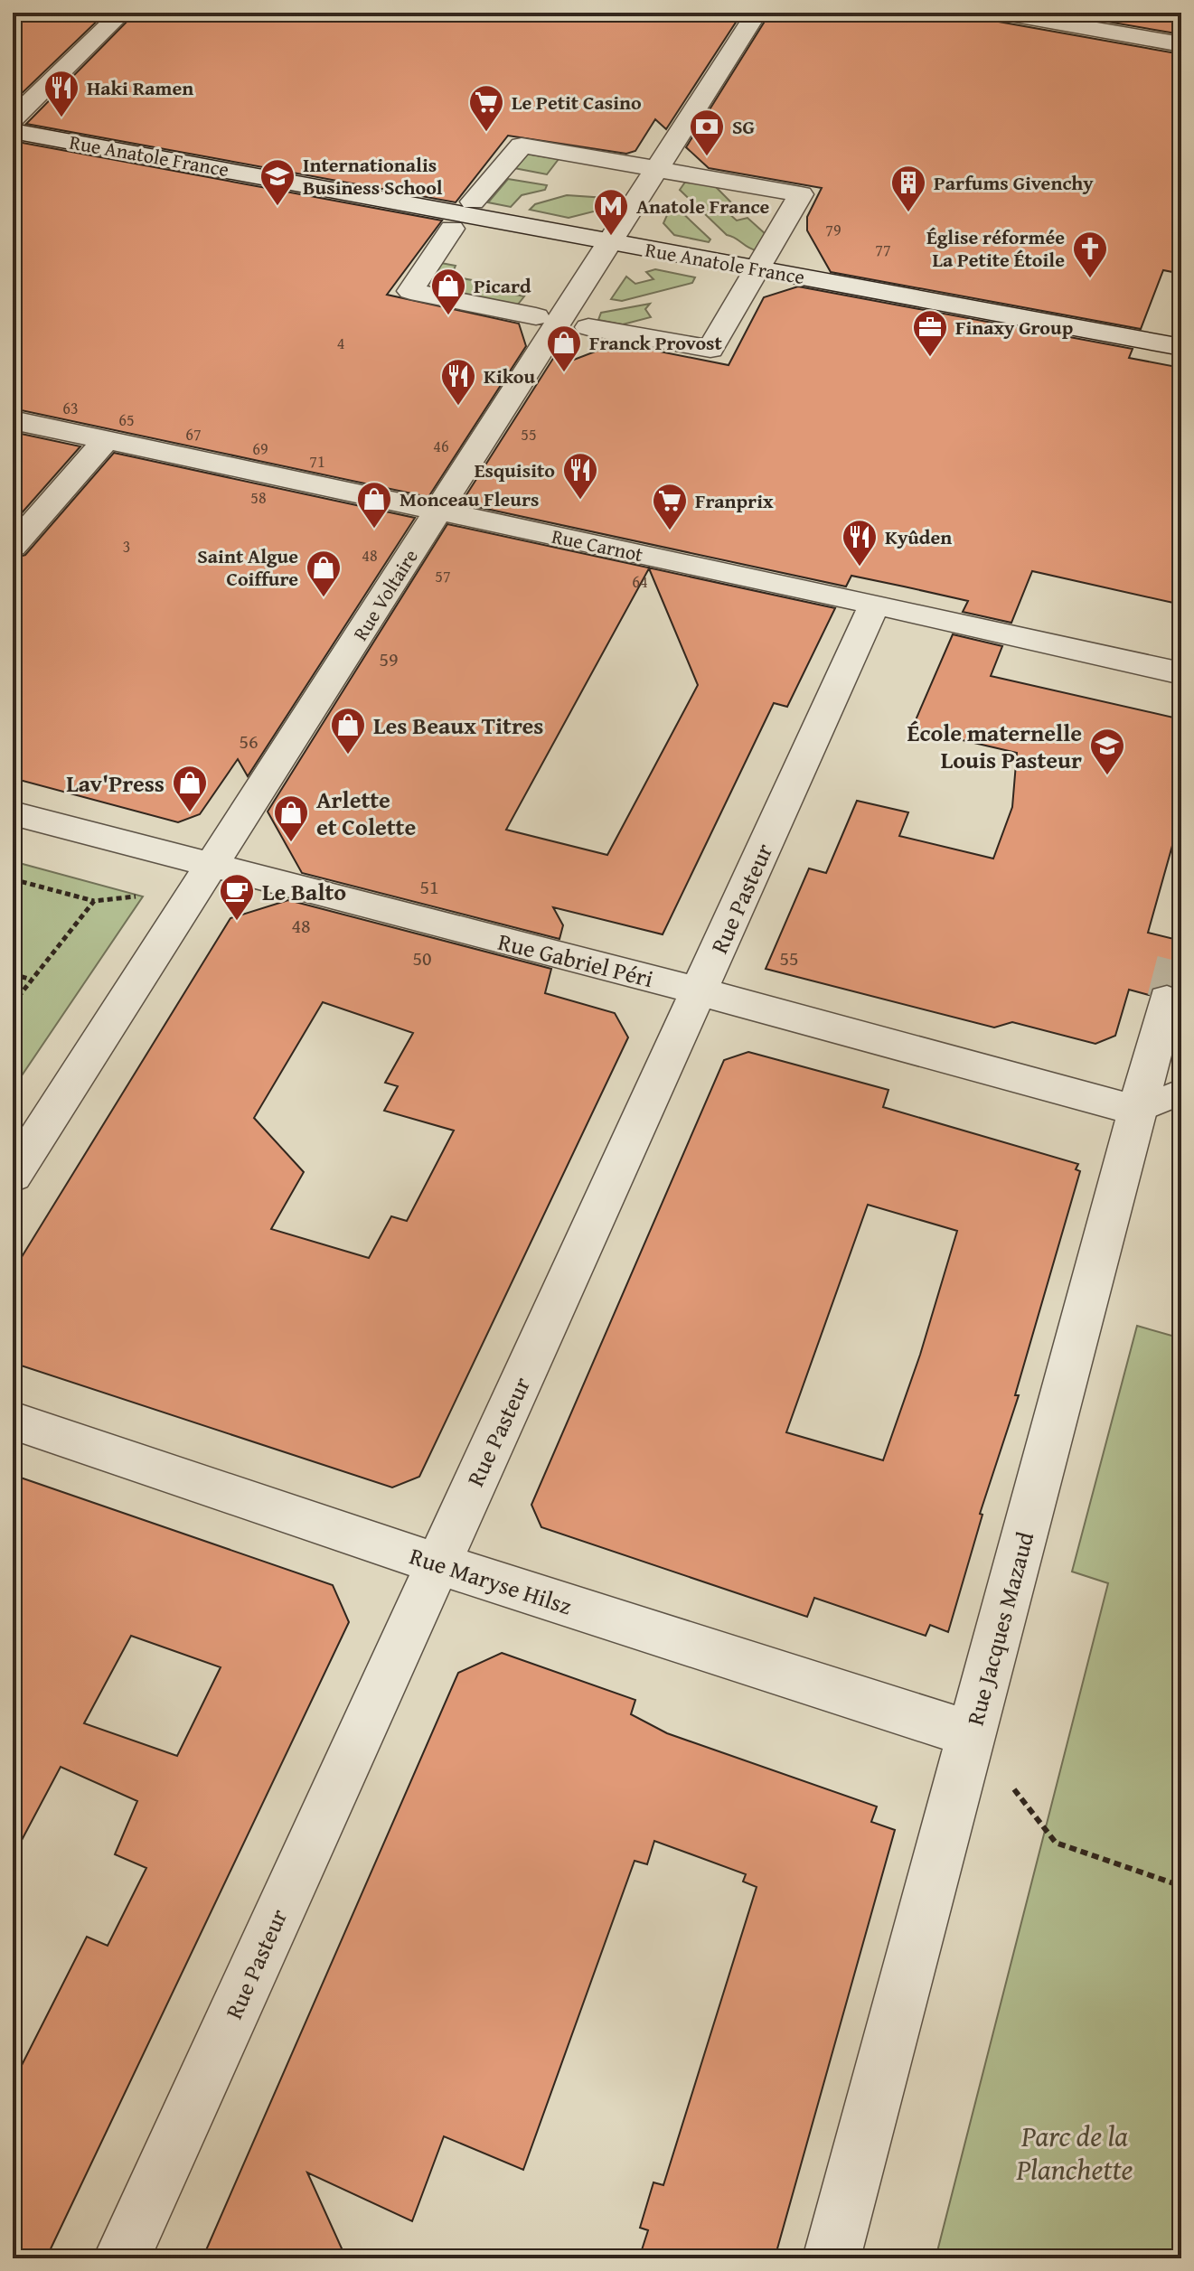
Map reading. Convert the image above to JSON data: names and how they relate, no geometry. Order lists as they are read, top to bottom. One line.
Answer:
{"streets":{"street":["Rue Anatole France","Rue Carnot","Rue Voltaire","Rue Pasteur","Rue Gabriel Péri","Rue Maryse Hilsz","Rue Jacques Mazaud"]},"crossings":[["Rue Anatole France","Rue Voltaire"],["Rue Carnot","Rue Voltaire"],["Rue Carnot","Rue Pasteur"],["Rue Voltaire","Rue Gabriel Péri"],["Rue Pasteur","Rue Gabriel Péri"],["Rue Pasteur","Rue Maryse Hilsz"],["Rue Gabriel Péri","Rue Jacques Mazaud"],["Rue Maryse Hilsz","Rue Jacques Mazaud"]],"parks":["Parc de la Planchette"],"places":{"restaurant":["Haki Ramen","Kikou","Esquisito","Kyûden"],"supermarket":["Le Petit Casino","Franprix"],"bank":["SG"],"school or university":["Internationalis Business School","École maternelle Louis Pasteur"],"building":["Parfums Givenchy"],"metro station":["Anatole France"],"church":["Église réformée La Petite Étoile"],"shop":["Picard","Franck Provost","Monceau Fleurs","Saint Algue Coiffure","Les Beaux Titres","Lav'Press","Arlette et Colette"],"office":["Finaxy Group"],"cafe":["Le Balto"]},"house_numbers":["79","77","4","63","65","67","55","46","69","71","58","3","48","57","64","59","56","51","48","50","55"]}
